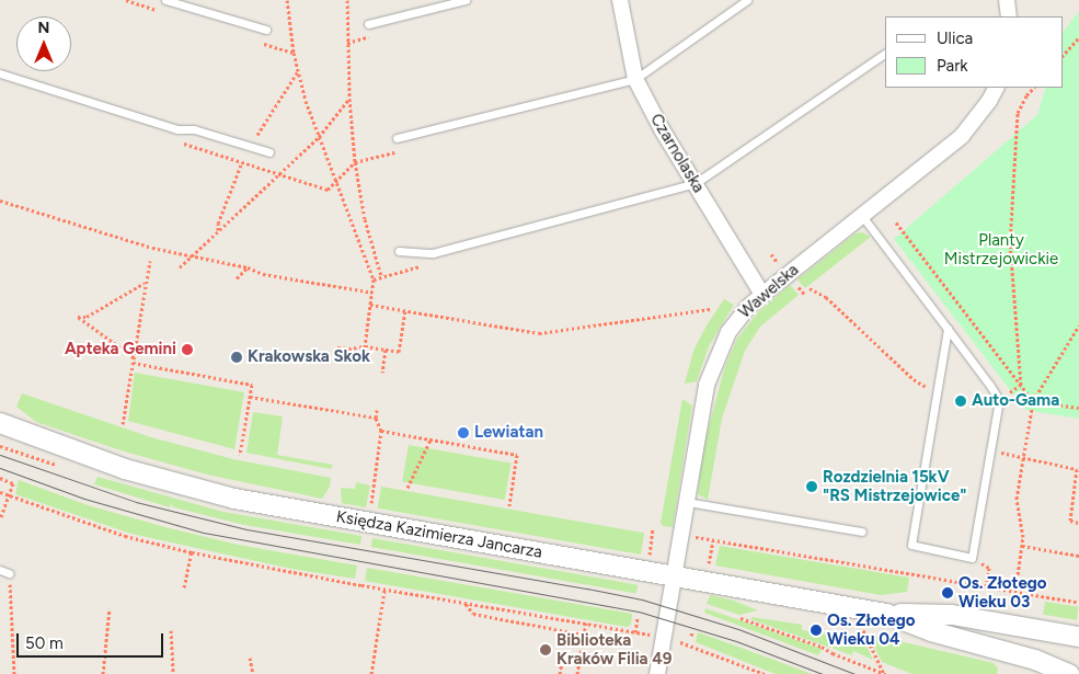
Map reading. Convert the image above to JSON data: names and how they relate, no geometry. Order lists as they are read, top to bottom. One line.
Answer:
{"streets":{"street":["Czarnolaska","Wawelska","Księdza Kazimierza Jancarza"]},"crossings":[["Czarnolaska","Wawelska"],["Wawelska","Księdza Kazimierza Jancarza"]],"parks":["Planty Mistrzejowickie"],"places":["Apteka Gemini","Krakowska Skok","Auto-Gama","Lewiatan","Rozdzielnia 15kV \"RS Mistrzejowice\"","Os. Złotego Wieku 03","Os. Złotego Wieku 04","Biblioteka Kraków Filia 49"],"legend":["Ulica","Park"],"scale_bar":"50 m","north":"top"}
